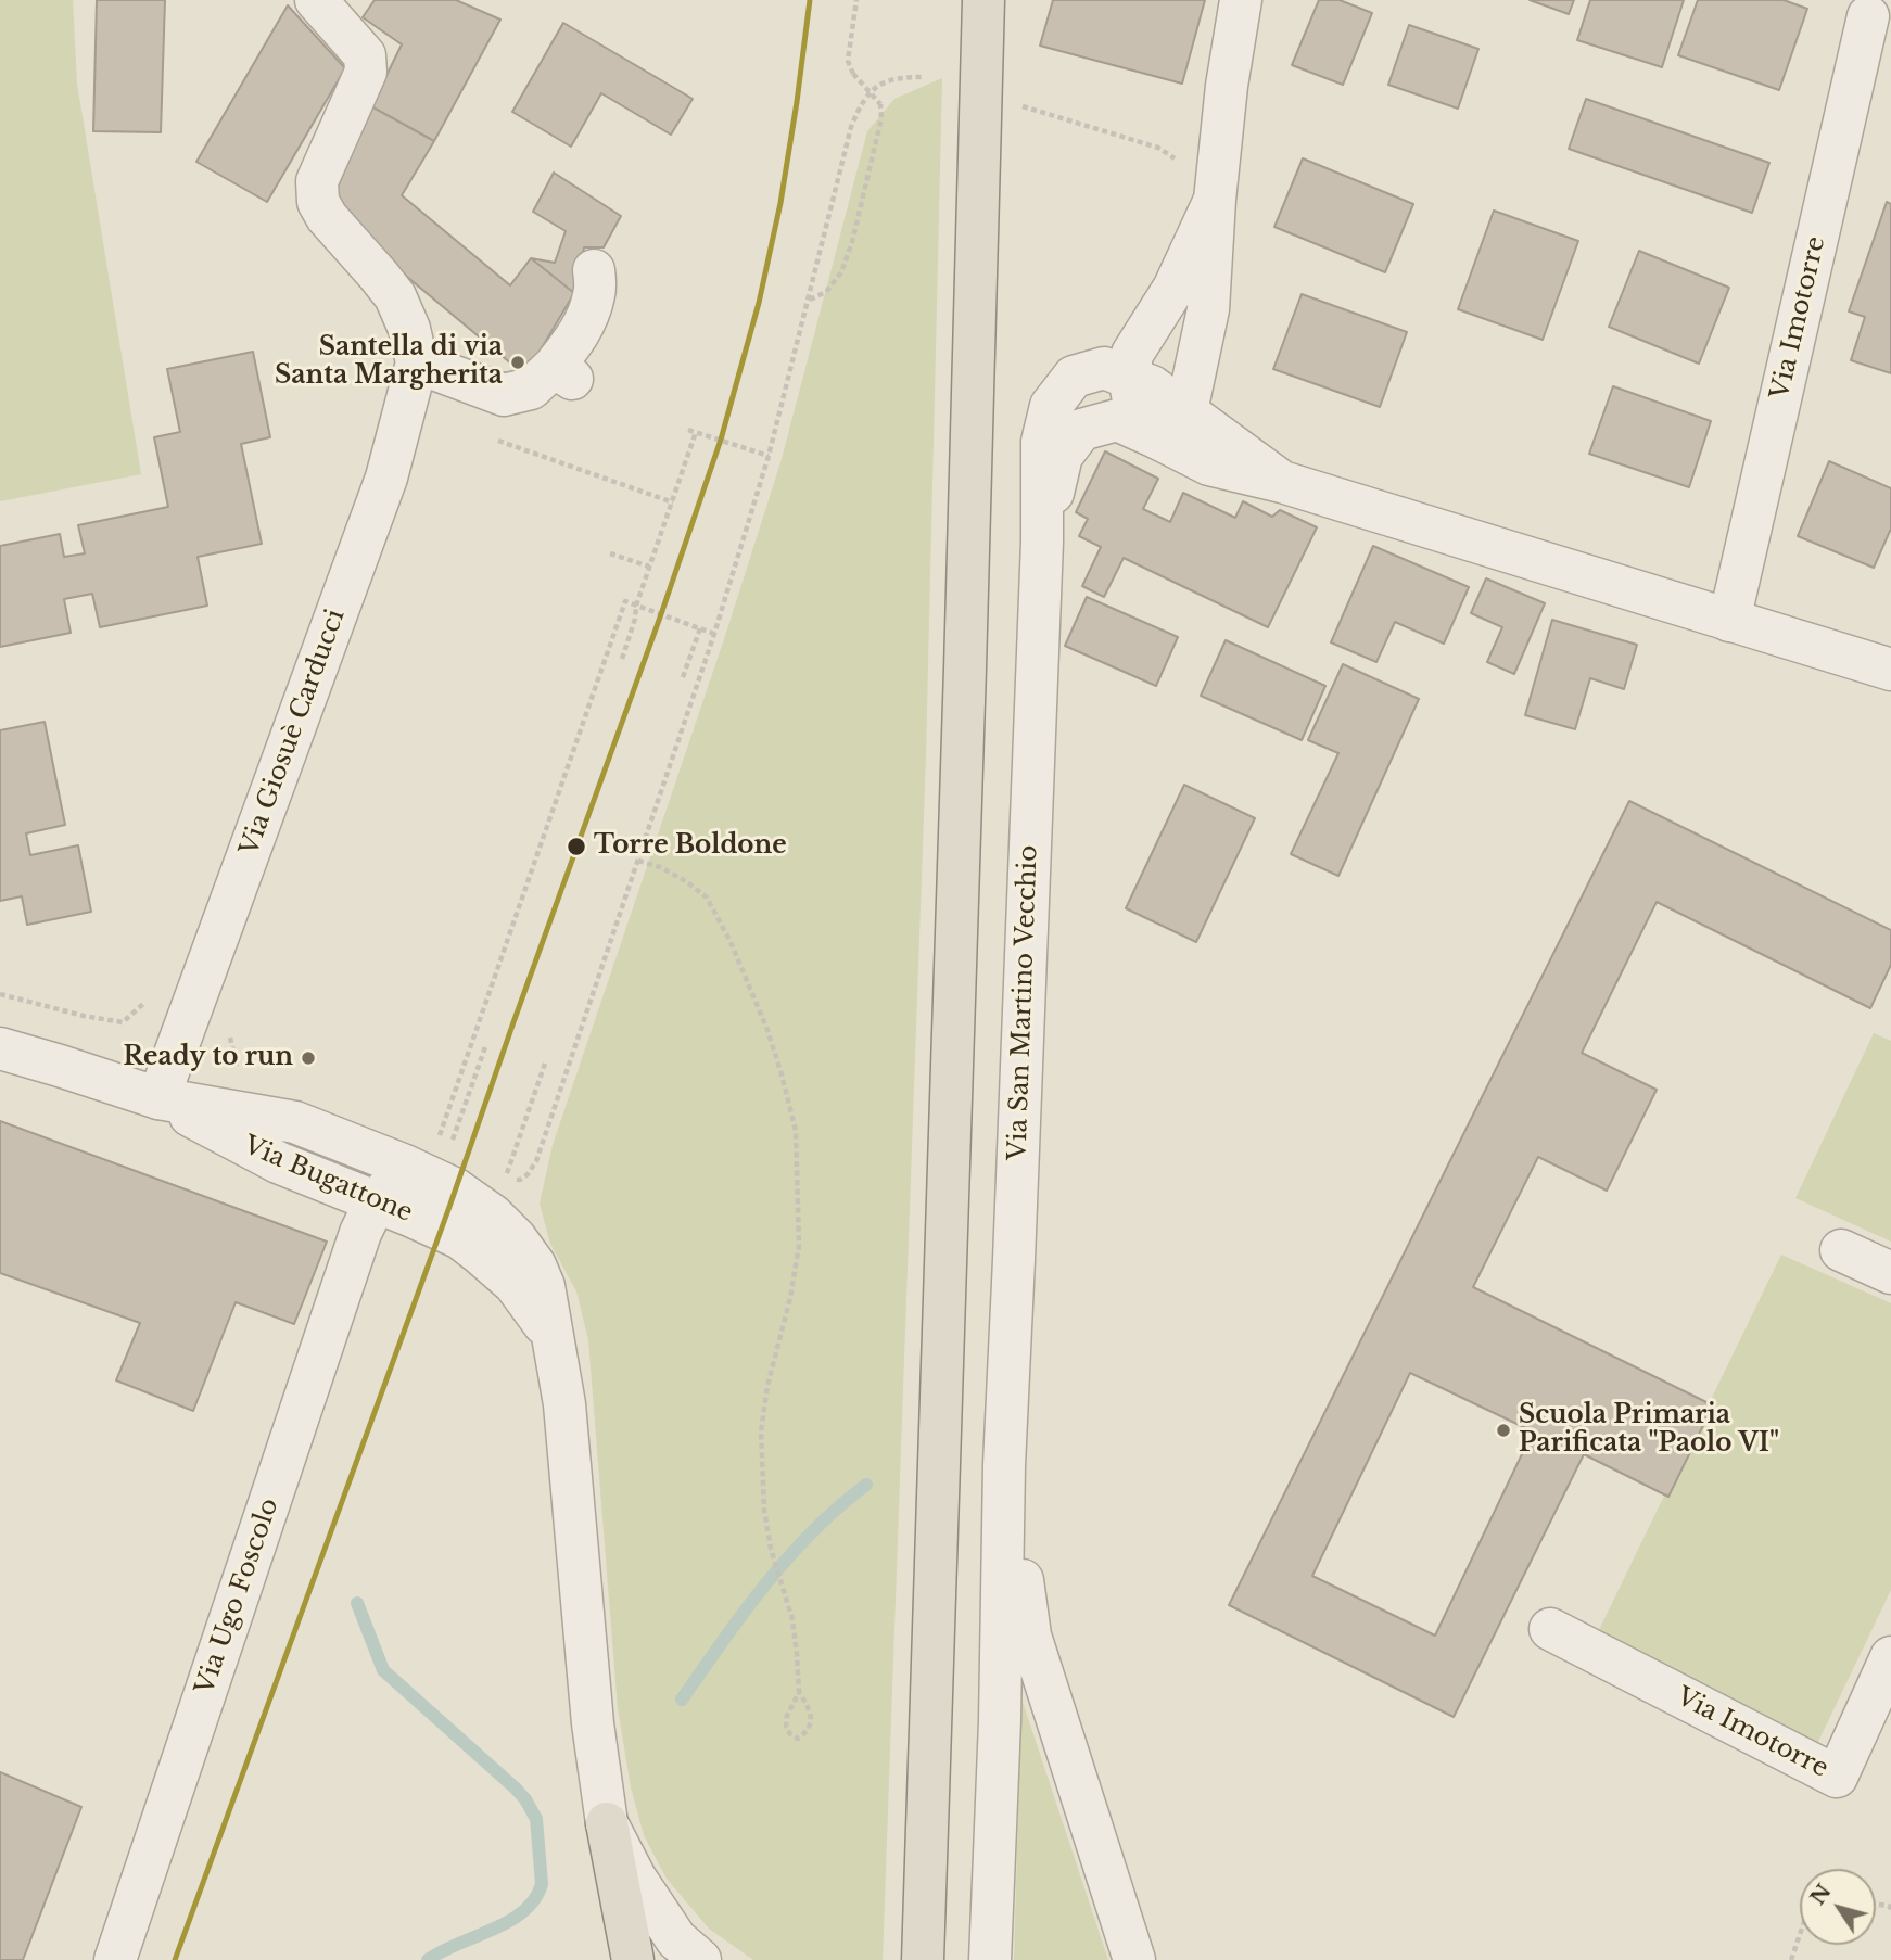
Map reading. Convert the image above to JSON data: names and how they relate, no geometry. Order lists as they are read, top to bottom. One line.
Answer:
{"streets":{"street":["Via Imotorre","Via Giosuè Carducci","Via San Martino Vecchio","Via Bugattone","Via Ugo Foscolo"]},"crossings":[["Via Imotorre","Via San Martino Vecchio"],["Via Giosuè Carducci","Via Bugattone"],["Via Bugattone","Via Ugo Foscolo"]],"places":["Santella di via Santa Margherita","Torre Boldone","Ready to run","Scuola Primaria Parificata \"Paolo VI\""],"north":"top left"}
